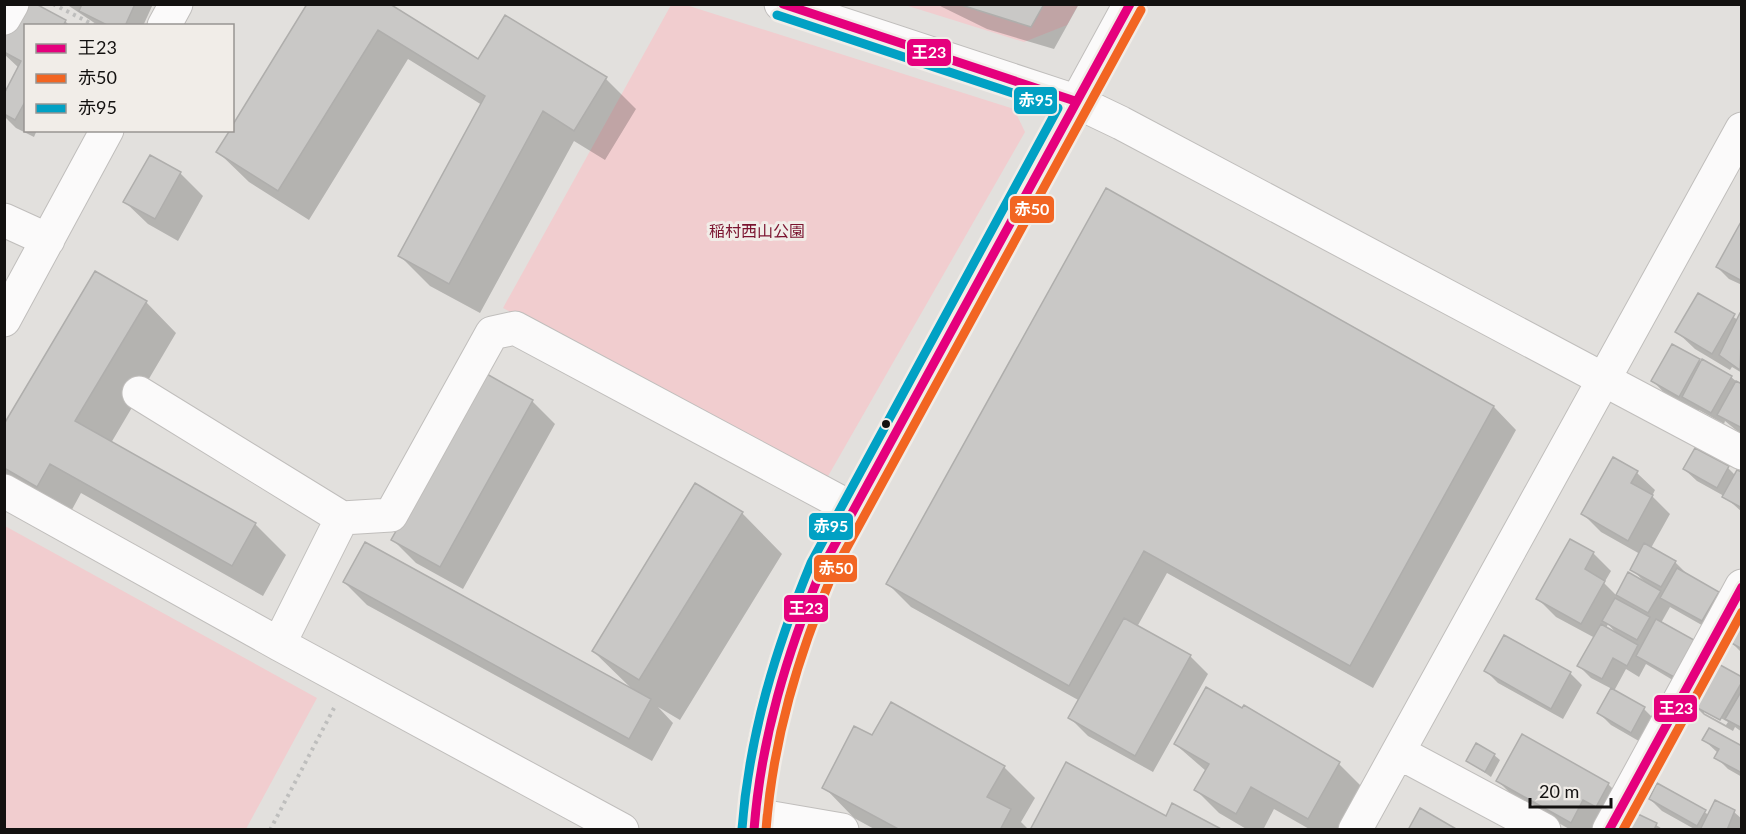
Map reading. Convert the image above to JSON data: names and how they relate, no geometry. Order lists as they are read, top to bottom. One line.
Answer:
{"parks":["稲村西山公園"],"lines":["transit line 王23","transit line 赤50","transit line 赤95"],"legend":["王23","赤50","赤95"],"scale_bar":"20 m"}
